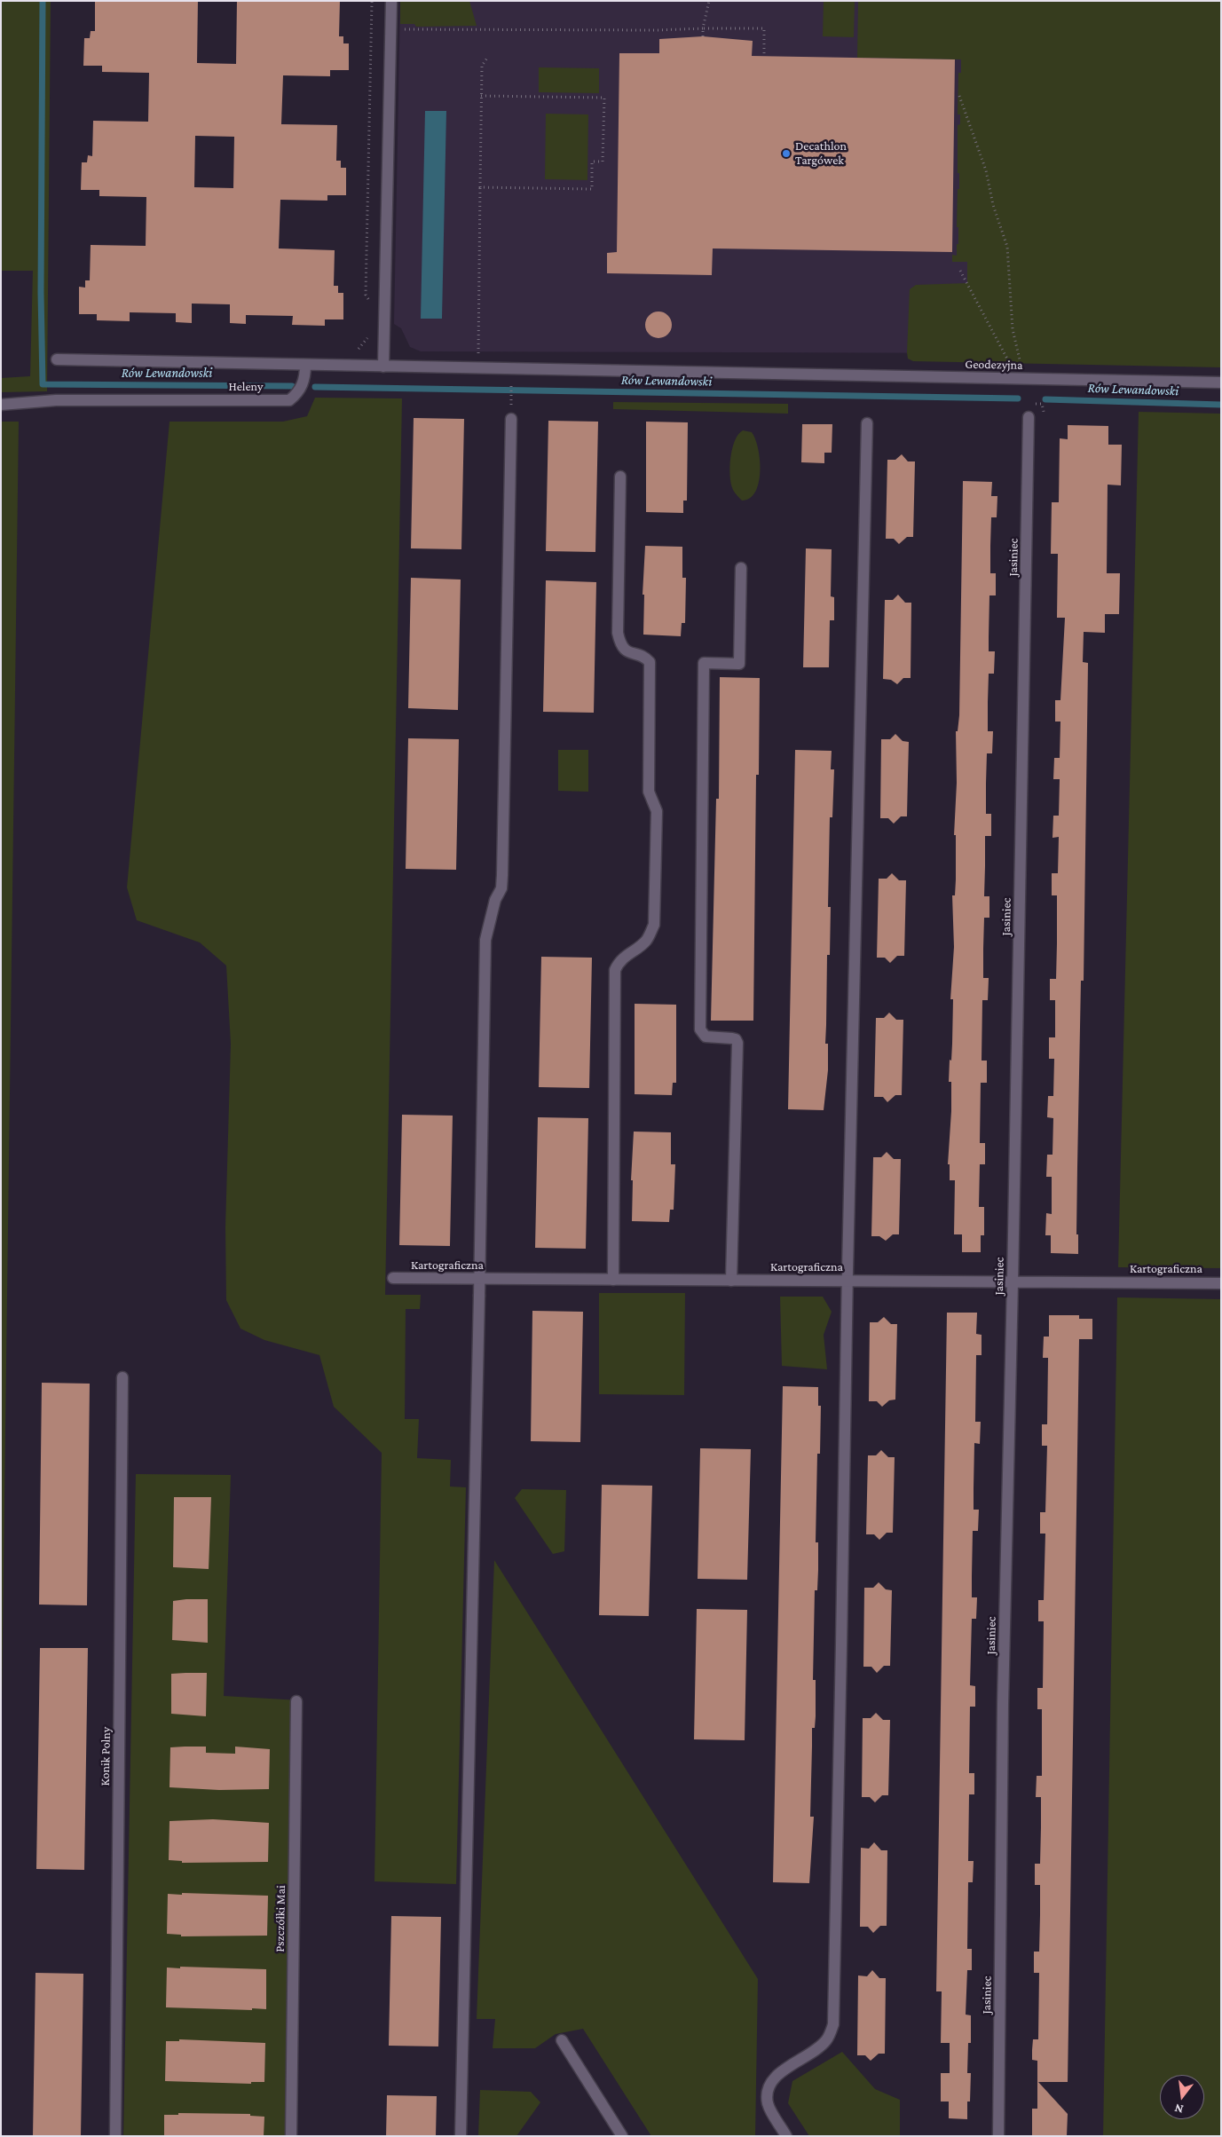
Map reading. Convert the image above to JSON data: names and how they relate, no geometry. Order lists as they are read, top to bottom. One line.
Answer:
{"streets":{"street":["Geodezyjna","Heleny","Jasiniec","Kartograficzna","Konik Polny","Pszczółki Mai"]},"crossings":[["Geodezyjna","Heleny"],["Jasiniec","Kartograficzna"]],"water":["Rów Lewandowski"],"places":["Decathlon Targówek"],"north":"bottom"}
